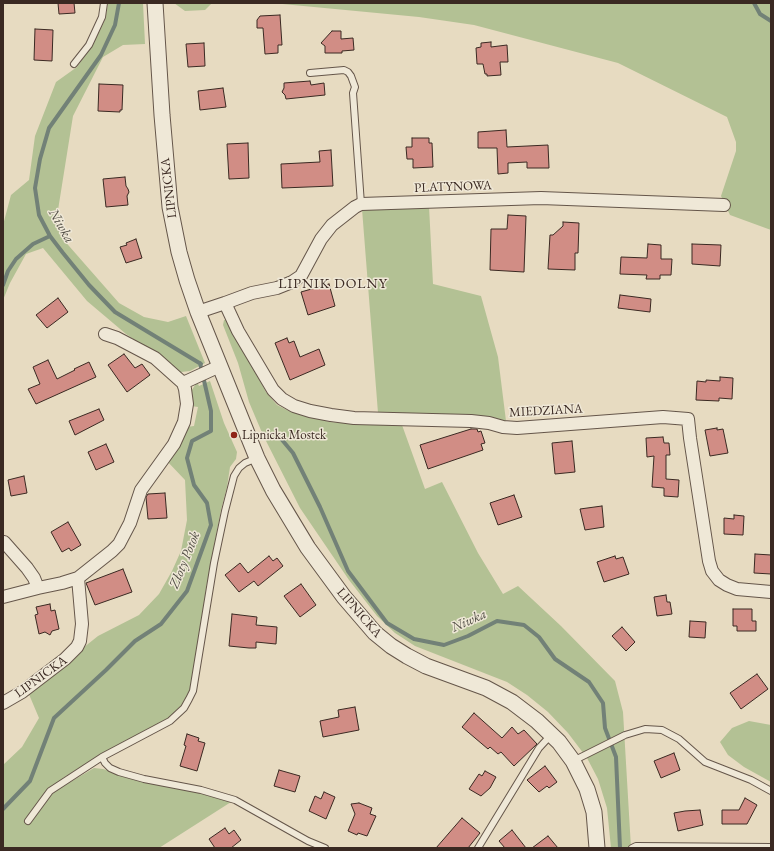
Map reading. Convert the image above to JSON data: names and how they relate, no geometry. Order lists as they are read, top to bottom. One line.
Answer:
{"streets":{"street":["PLATYNOWA","LIPNICKA","MIEDZIANA"]},"districts":["LIPNIK DOLNY"],"water":["Niwka","Złoty Potok"],"places":["Lipnicka Mostek"]}
